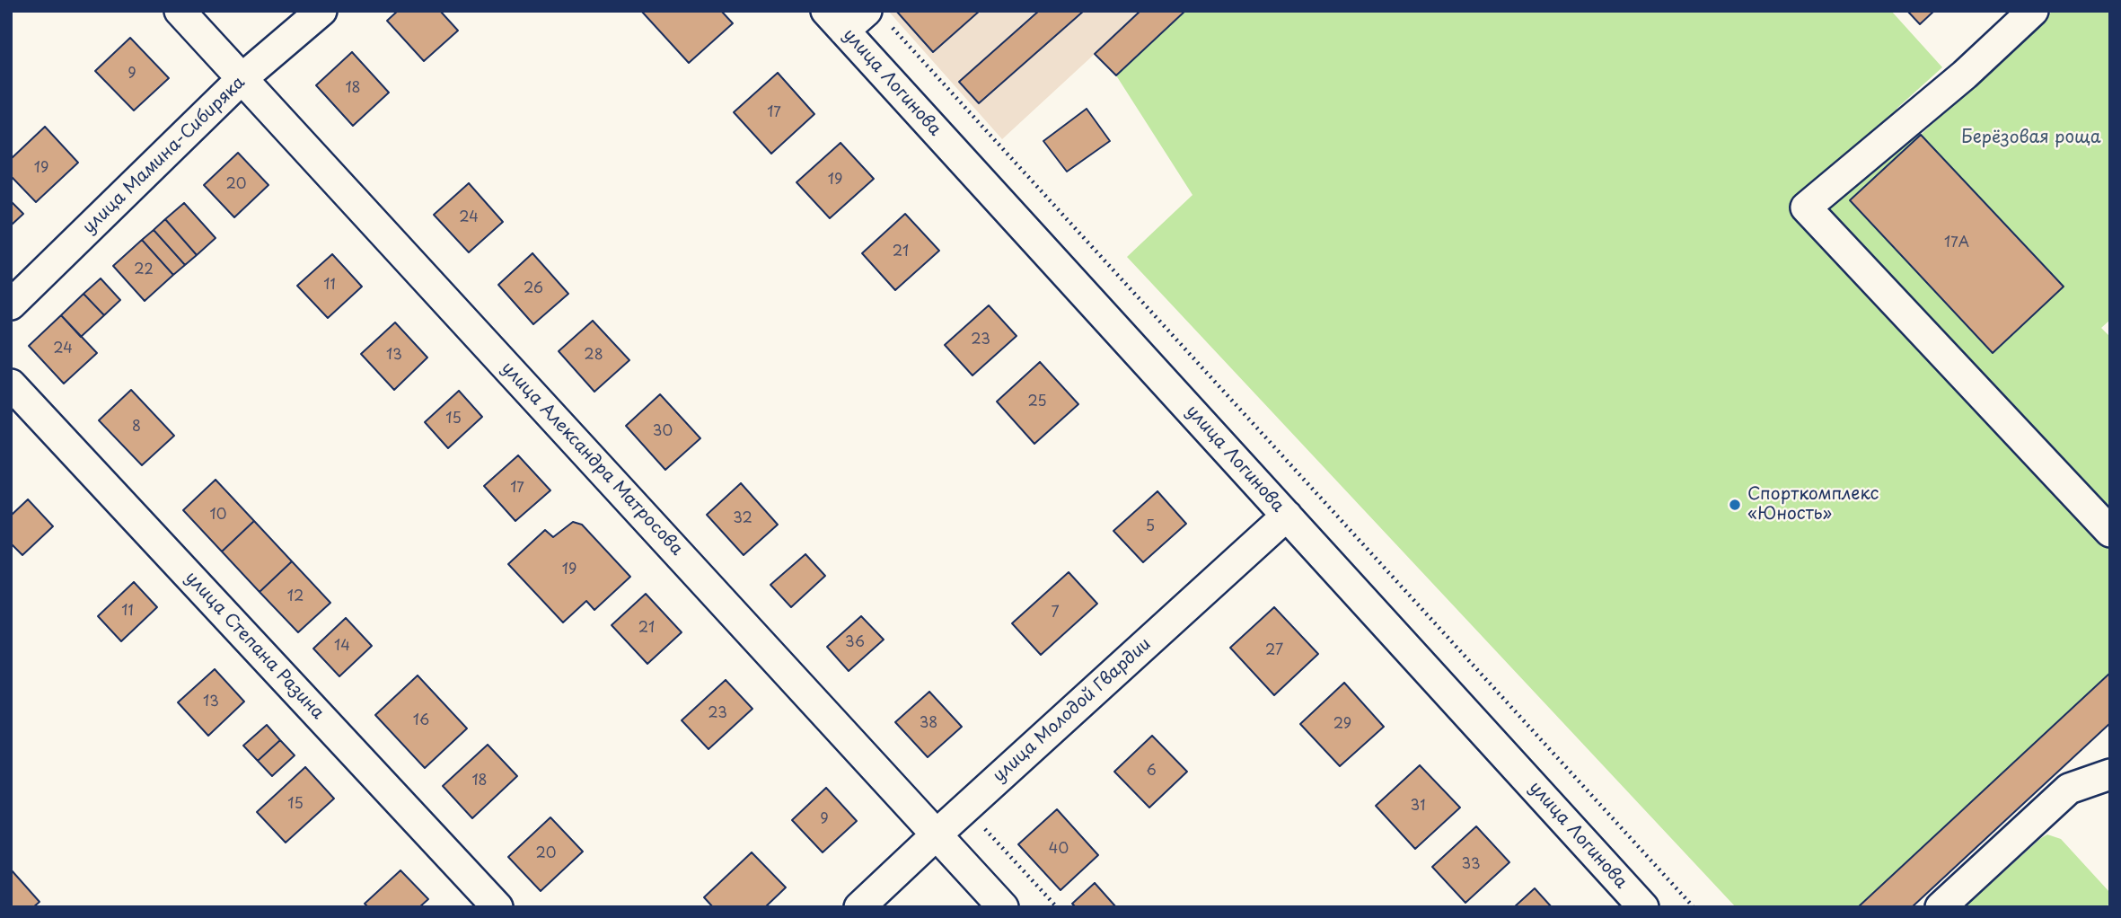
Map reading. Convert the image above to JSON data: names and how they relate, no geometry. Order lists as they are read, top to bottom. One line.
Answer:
{"streets":{"street":["улица Логинова","улица Мамина-Сибиряка","улица Александра Матросова","улица Степана Разина","улица Молодой Гвардии"]},"crossings":[["улица Логинова","улица Молодой Гвардии"],["улица Мамина-Сибиряка","улица Александра Матросова"],["улица Александра Матросова","улица Молодой Гвардии"]],"parks":["Берёзовая роща"],"places":["Спорткомплекс «Юность»"],"house_numbers":["9","18","17","19","19","20","24","17А","21","22","11","26","23","24","13","28","25","15","8","30","17","10","32","5","19","12","11","7","21","36","14","27","13","23","16","38","29","6","18","15","31","9","40","20","33"]}
